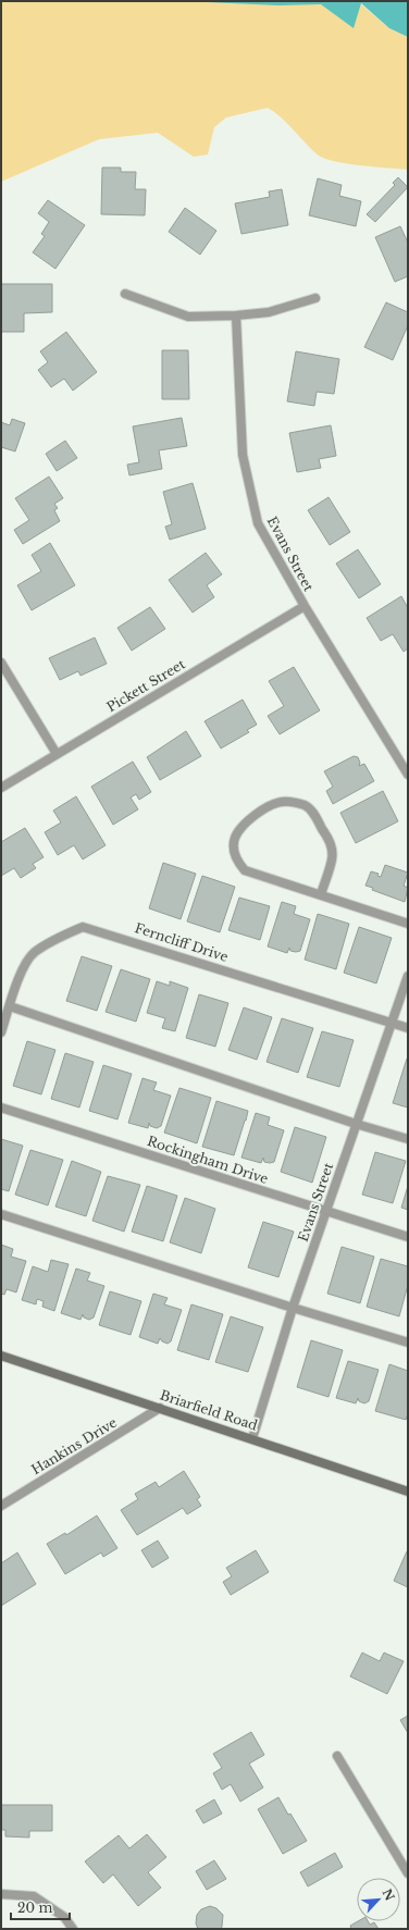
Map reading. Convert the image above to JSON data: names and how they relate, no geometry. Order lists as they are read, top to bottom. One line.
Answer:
{"streets":{"main road":["Briarfield Road"],"street":["Evans Street","Pickett Street","Ferncliff Drive","Rockingham Drive","Hankins Drive"]},"crossings":[["Evans Street","Pickett Street"],["Evans Street","Ferncliff Drive"],["Evans Street","Rockingham Drive"],["Evans Street","Briarfield Road"],["Briarfield Road","Hankins Drive"]],"scale_bar":"20 m","north":"top right"}
